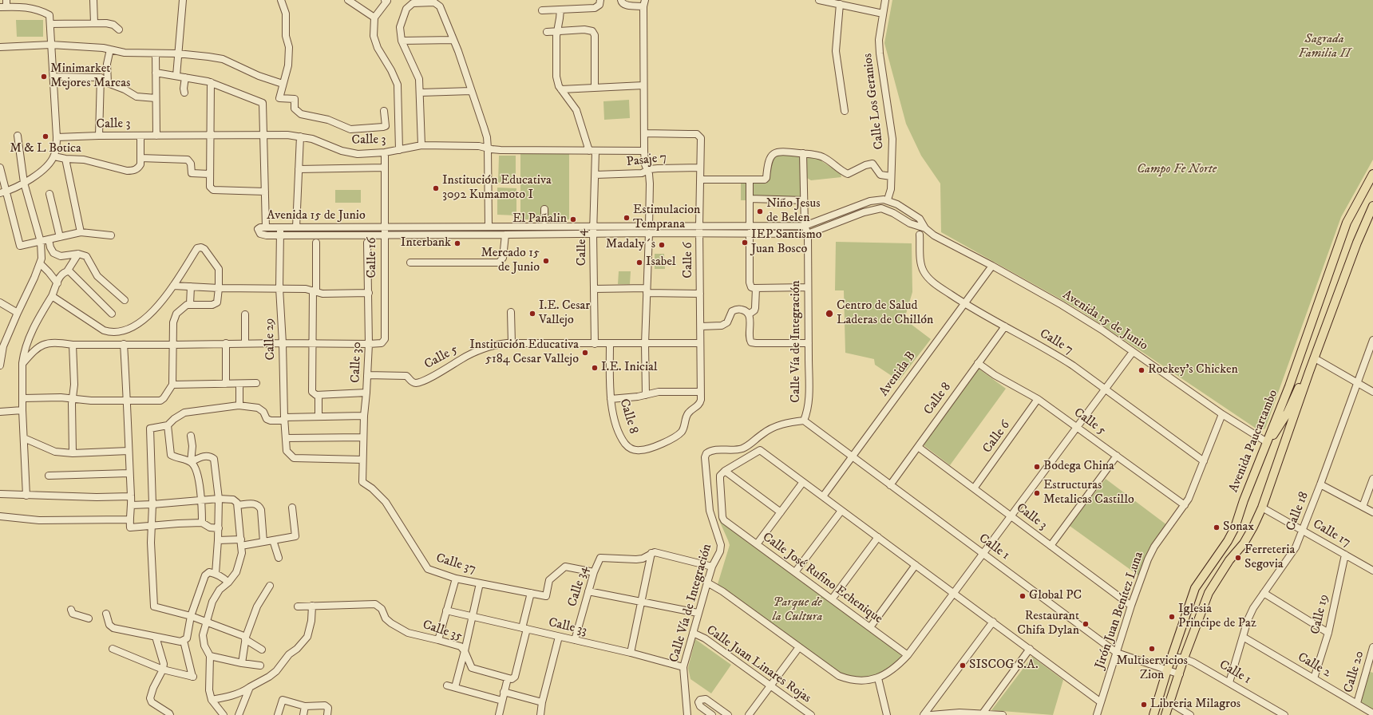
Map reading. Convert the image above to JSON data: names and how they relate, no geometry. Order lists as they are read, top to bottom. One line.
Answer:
{"streets":{"main road":["Avenida Paucartambo"],"street":["Calle Los Geranios","Calle 3","Pasaje 7","Avenida 15 de Junio","Calle 4","Calle 16","Calle 6","Calle 29","Calle Vía de Integración","Calle 7","Calle 5","Calle 30","Avenida B","Calle 8","Calle 18","Calle 17","Calle 1","Calle 37","Calle José Rufino Echenique","Calle 34","Jirón Juan Benítez Luna","Calle 19","Calle 33","Calle 35","Calle Juan Linares Rojas","Calle 2","Calle 20"]},"crossings":[["Calle Los Geranios","Avenida 15 de Junio"],["Calle 3","Calle 4"],["Calle 3","Calle 16"],["Calle 3","Calle 6"],["Calle 3","Calle 8"],["Calle 3","Jirón Juan Benítez Luna"],["Pasaje 7","Calle 4"],["Pasaje 7","Calle 6"],["Avenida 15 de Junio","Calle 4"],["Avenida 15 de Junio","Calle 16"],["Avenida 15 de Junio","Calle 6"],["Avenida 15 de Junio","Calle 29"],["Avenida 15 de Junio","Calle Vía de Integración"],["Avenida 15 de Junio","Avenida B"],["Avenida 15 de Junio","Avenida Paucartambo"],["Avenida 15 de Junio","Jirón Juan Benítez Luna"],["Calle 4","Calle 5"],["Calle 16","Calle 30"],["Calle 6","Calle 5"],["Calle 6","Calle 8"],["Calle 29","Calle 30"],["Calle Vía de Integración","Calle 1"],["Calle Vía de Integración","Calle 33"],["Calle Vía de Integración","Calle Juan Linares Rojas"],["Calle 7","Avenida B"],["Calle 7","Calle 8"],["Calle 7","Jirón Juan Benítez Luna"],["Calle 5","Calle 30"],["Calle 5","Calle 8"],["Calle 5","Jirón Juan Benítez Luna"],["Calle 30","Calle 37"],["Avenida B","Calle 1"],["Calle 8","Calle 1"],["Avenida Paucartambo","Calle 17"],["Avenida Paucartambo","Calle 1"],["Calle 18","Calle 17"],["Calle 18","Calle 1"],["Calle 18","Calle 2"],["Calle 17","Calle 19"],["Calle 1","Jirón Juan Benítez Luna"],["Calle 37","Calle 34"],["Calle 34","Calle 33"],["Calle 19","Calle 2"],["Calle 2","Calle 20"]],"parks":["Sagrada Familia II","Campo Fe Norte","Parque de la Cultura"],"places":["Minimarket Mejores Marcas","M & L Botica","Institución Educativa 3092 Kumamoto I","Niño Jesus de Belen","Estimulacion Temprana","El Pañalin","IEP Santismo Juan Bosco","Interbank","Madaly´s","Mercado 15 de Junio","Isabel","I.E. Cesar Vallejo","Centro de Salud Laderas de Chillón","Institución Educativa 5184 Cesar Vallejo","I.E. Inicial","Rockey's Chicken","Bodega China","Estructuras Metalicas Castillo","Sonax","Ferreteria Segovia","Global PC","Iglesia Principe de Paz","Restaurant Chifa Dylan","Multiservicios Zion","SISCOG S.A.","Libreria Milagros"]}
